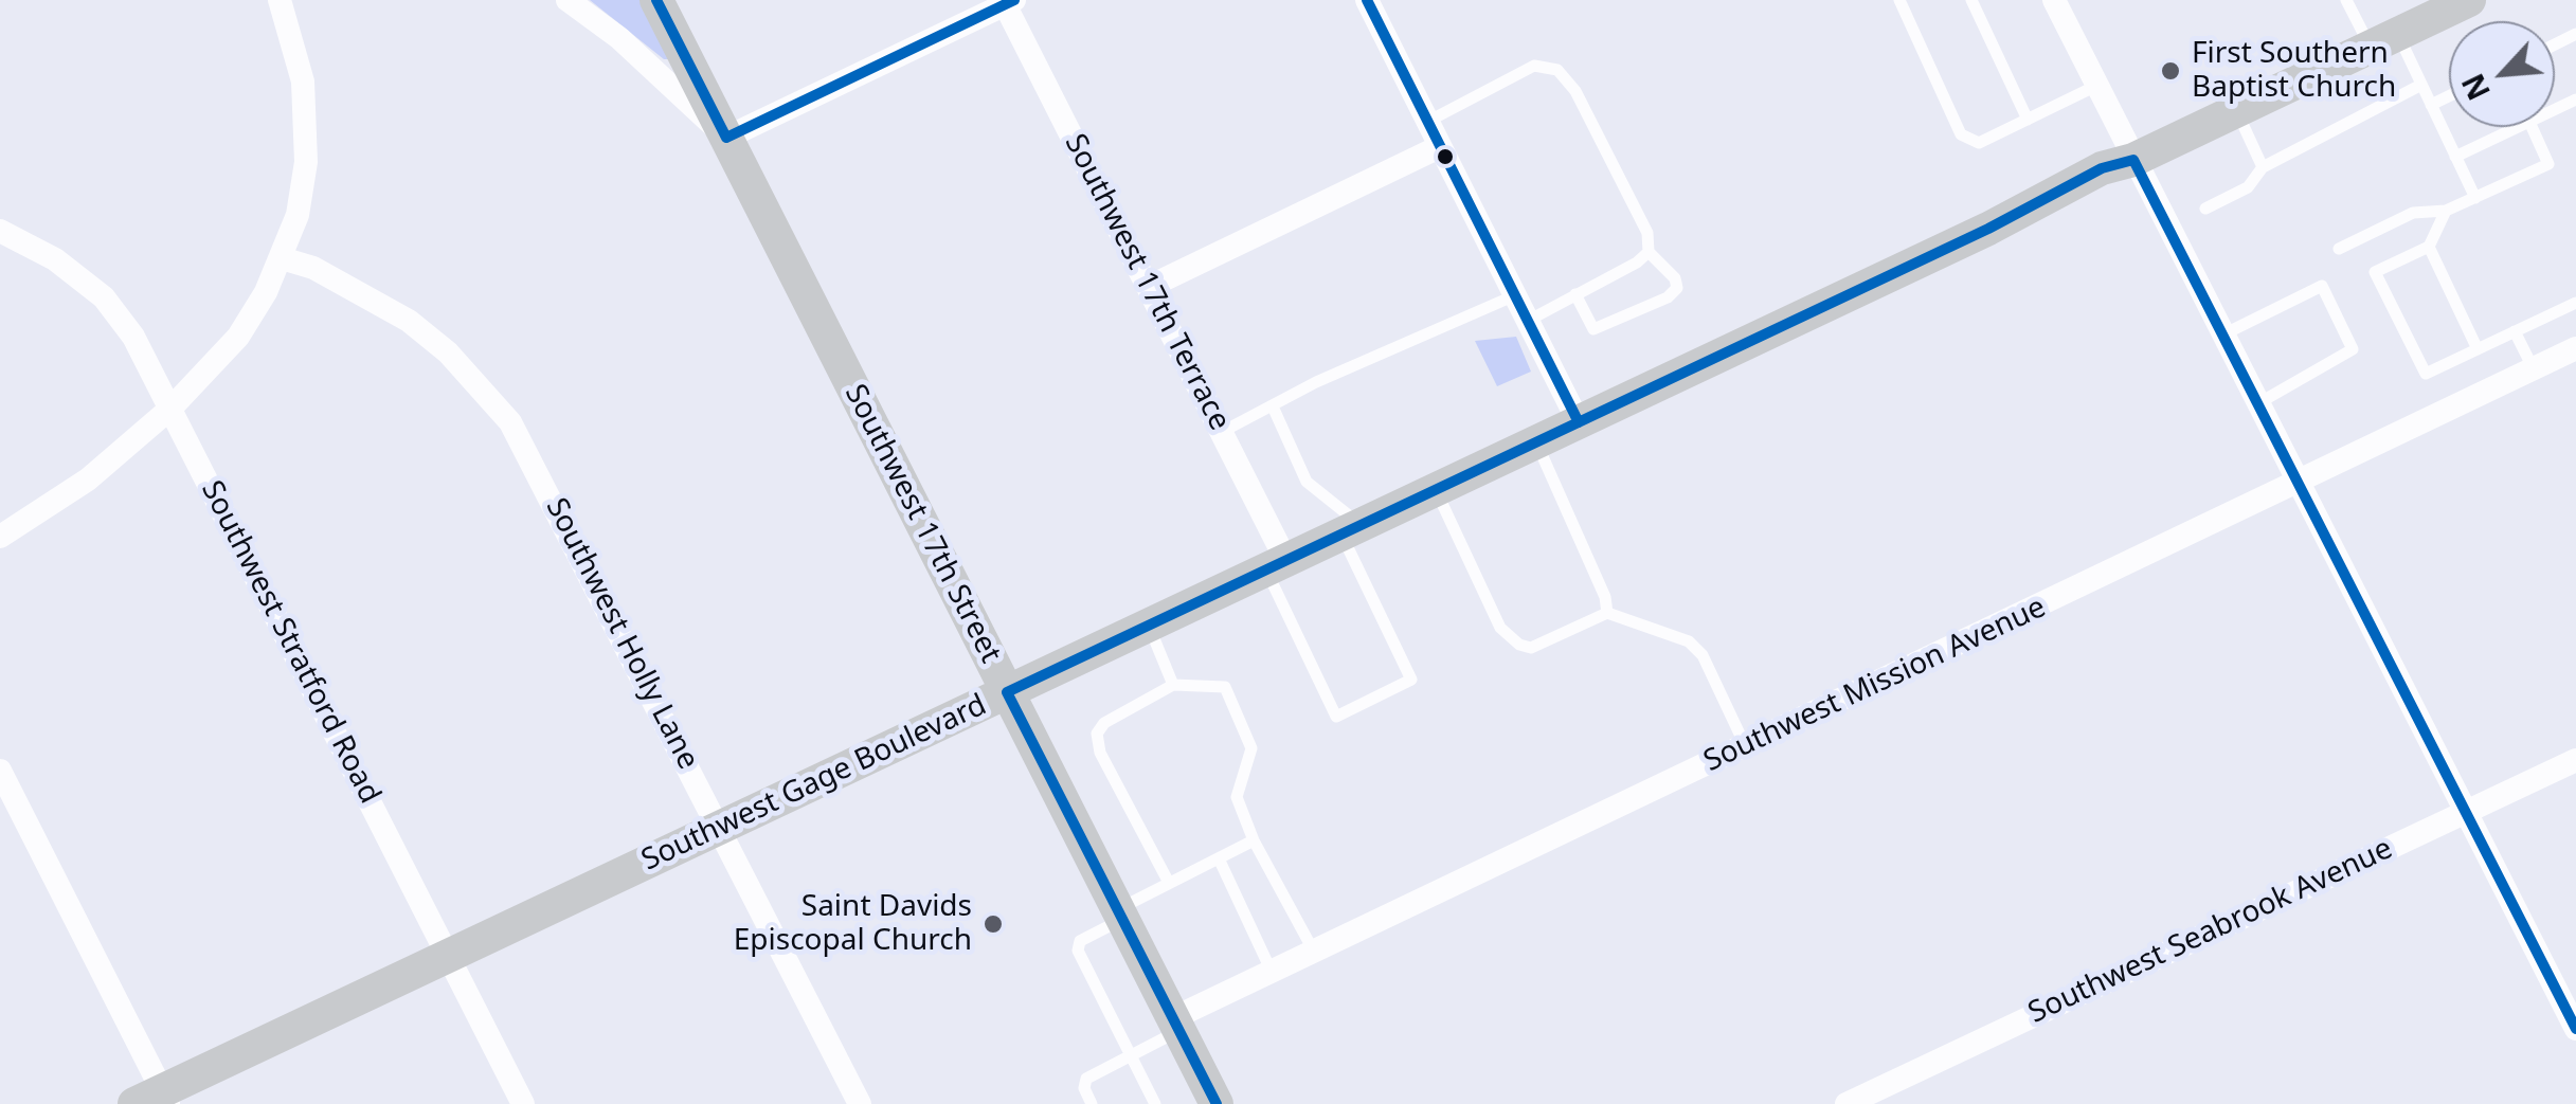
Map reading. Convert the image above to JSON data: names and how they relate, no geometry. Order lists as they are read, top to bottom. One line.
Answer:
{"streets":{"main road":["Southwest 17th Street","Southwest Gage Boulevard"],"street":["Southwest 17th Terrace","Southwest Holly Lane","Southwest Stratford Road","Southwest Mission Avenue","Southwest Seabrook Avenue"]},"crossings":[["Southwest 17th Terrace","Southwest Gage Boulevard"],["Southwest 17th Street","Southwest Mission Avenue"],["Southwest 17th Street","Southwest Gage Boulevard"],["Southwest Holly Lane","Southwest Gage Boulevard"],["Southwest Stratford Road","Southwest Gage Boulevard"]],"places":["First Southern Baptist Church","Saint Davids Episcopal Church"],"north":"bottom left"}
